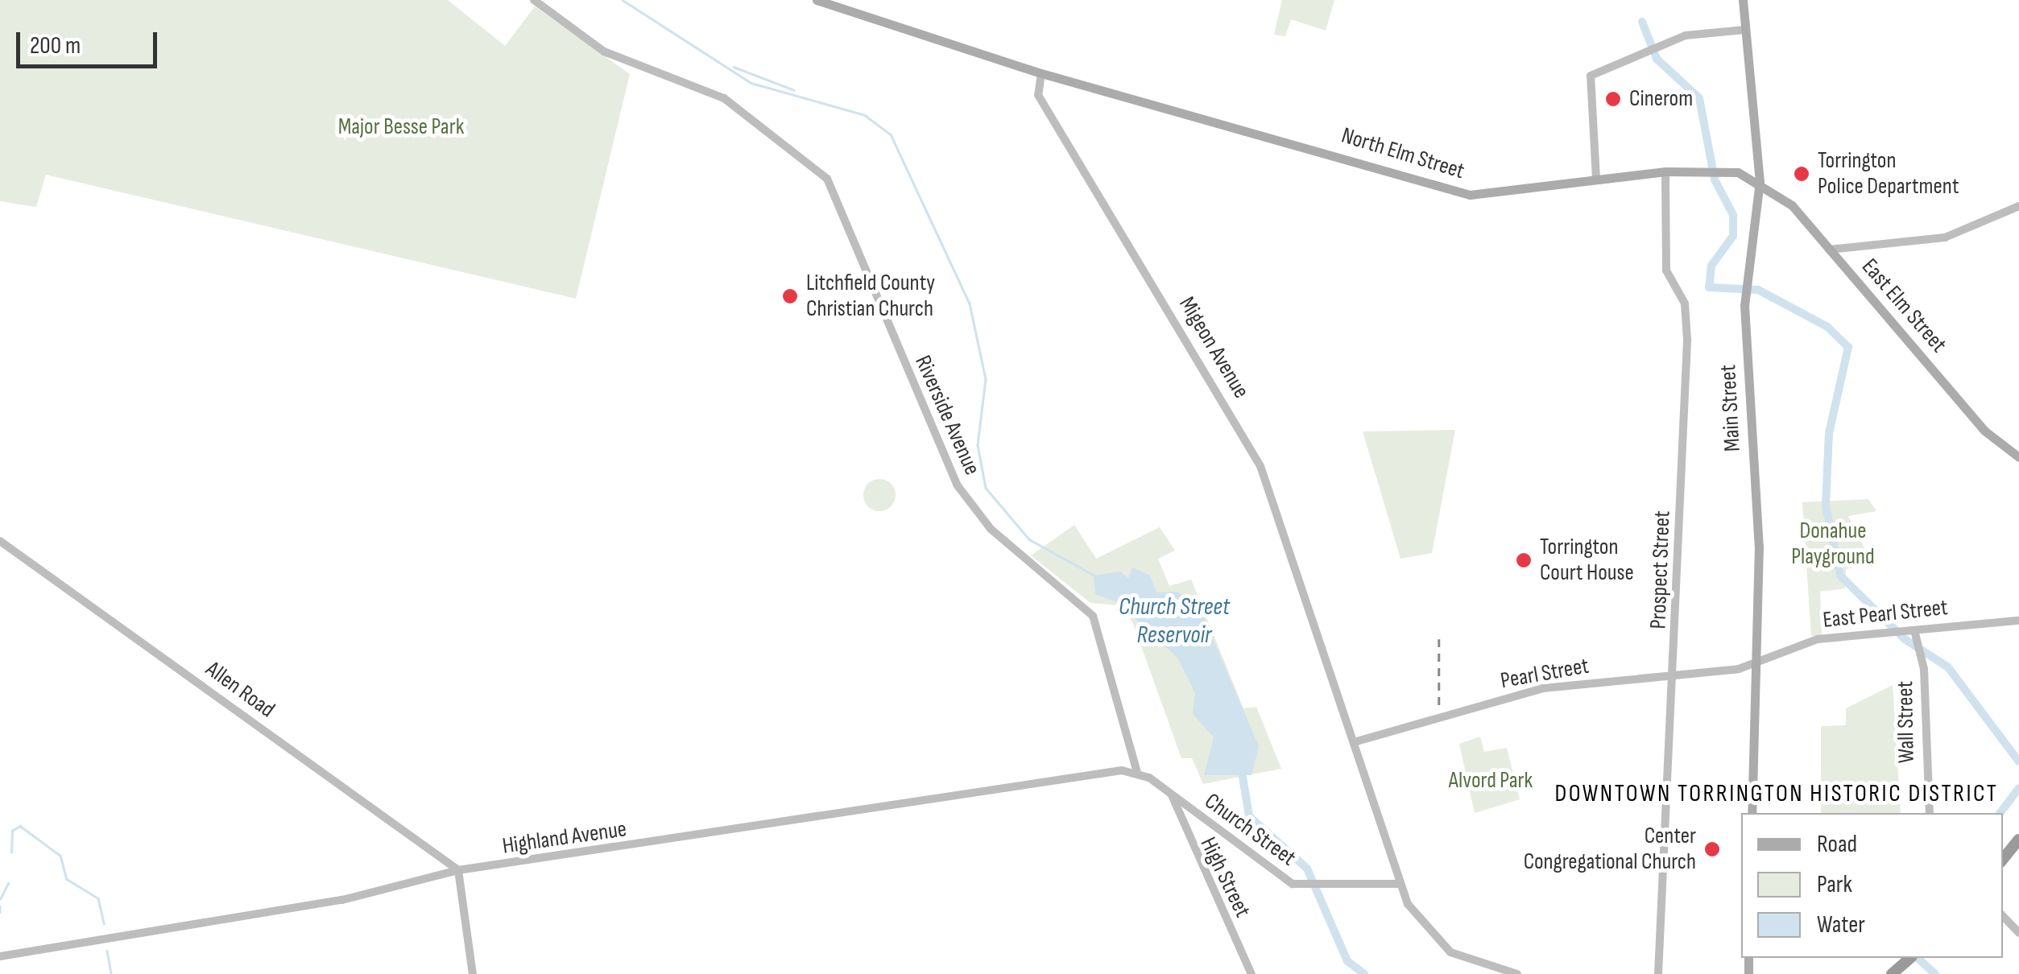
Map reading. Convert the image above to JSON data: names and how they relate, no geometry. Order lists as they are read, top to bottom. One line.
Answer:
{"streets":{"main road":["North Elm Street","East Elm Street","Main Street"],"street":["Migeon Avenue","Riverside Avenue","Prospect Street","East Pearl Street","Pearl Street","Allen Road","Wall Street","Church Street","Highland Avenue","High Street"]},"crossings":[["North Elm Street","East Elm Street"],["North Elm Street","Migeon Avenue"],["North Elm Street","Main Street"],["North Elm Street","Prospect Street"],["East Elm Street","Main Street"],["Migeon Avenue","Pearl Street"],["Migeon Avenue","Church Street"],["Main Street","East Pearl Street"],["Main Street","Pearl Street"],["Riverside Avenue","Church Street"],["Riverside Avenue","Highland Avenue"],["Prospect Street","Pearl Street"],["East Pearl Street","Pearl Street"],["East Pearl Street","Wall Street"],["Allen Road","Highland Avenue"],["Church Street","Highland Avenue"],["Church Street","High Street"]],"districts":["DOWNTOWN TORRINGTON HISTORIC DISTRICT"],"water":["Church Street Reservoir"],"parks":["Major Besse Park","Donahue Playground","Alvord Park"],"places":["Cinerom","Torrington Police Department","Litchfield County Christian Church","Torrington Court House","Center Congregational Church"],"legend":["Road","Park","Water"],"scale_bar":"200 m"}
